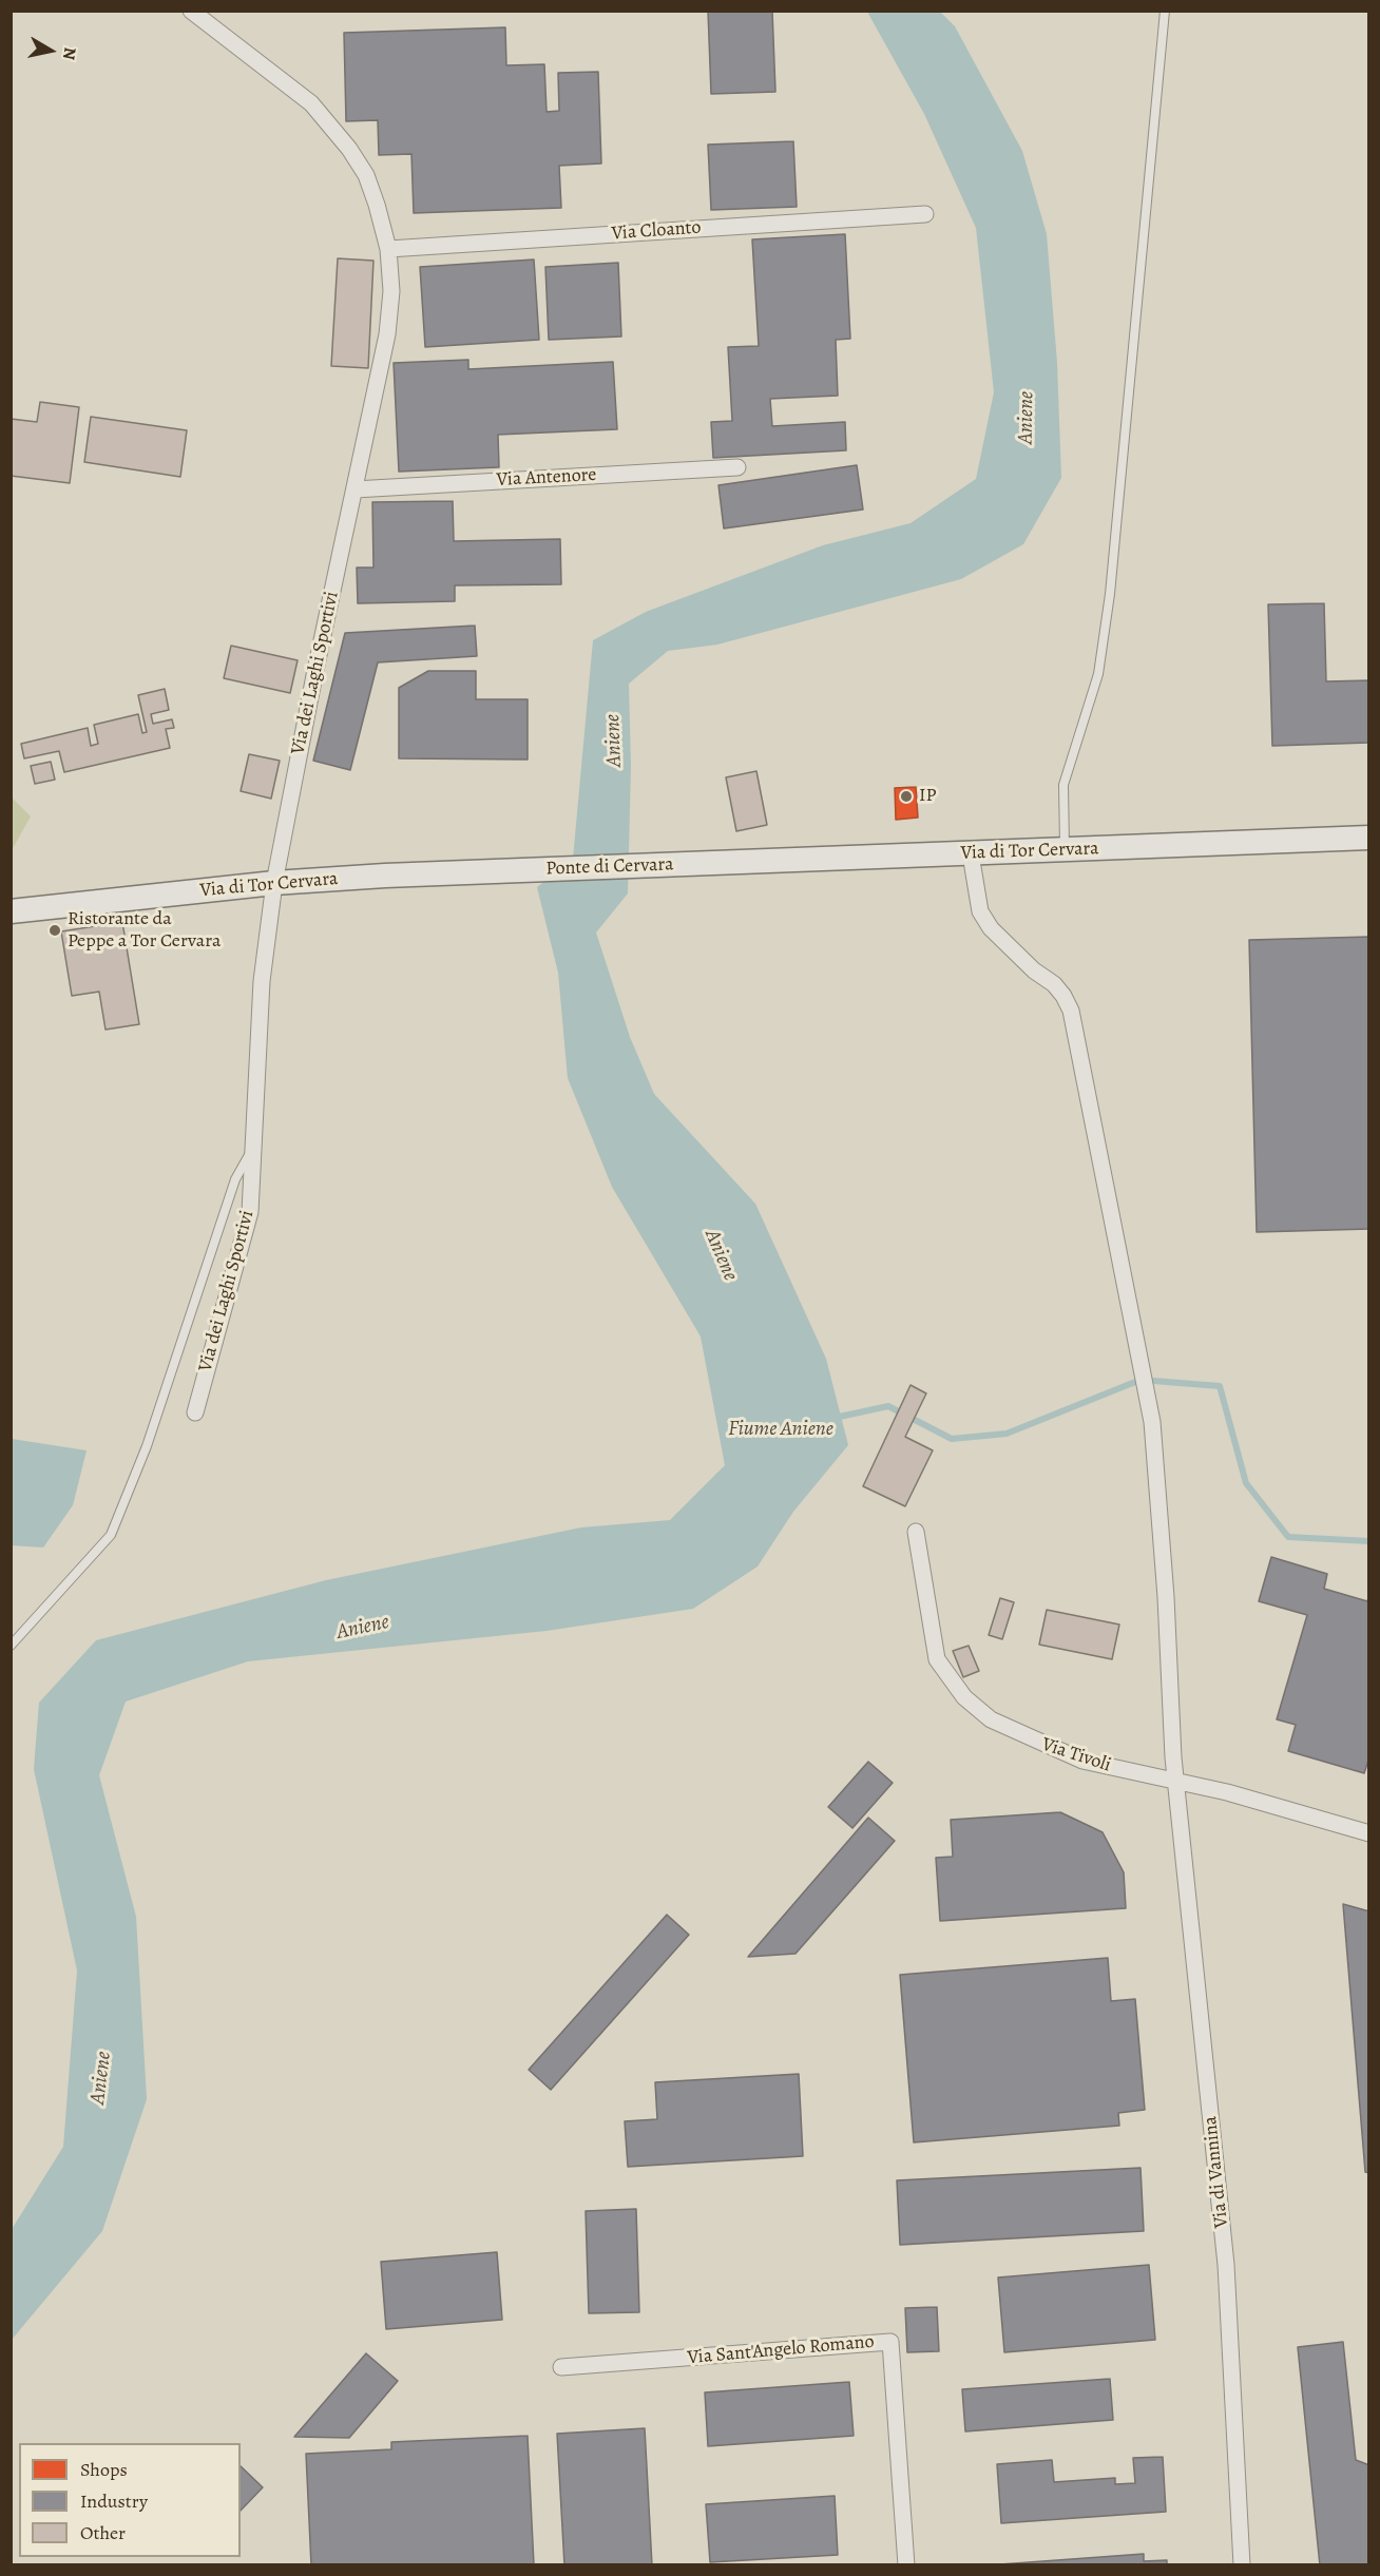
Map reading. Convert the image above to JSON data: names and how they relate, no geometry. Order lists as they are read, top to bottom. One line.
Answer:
{"streets":{"street":["Via Cloanto","Via Antenore","Via dei Laghi Sportivi","Via di Tor Cervara","Ponte di Cervara","Via Tivoli","Via di Vannina","Via Sant'Angelo Romano"]},"crossings":[["Via Cloanto","Via dei Laghi Sportivi"],["Via Antenore","Via dei Laghi Sportivi"],["Via dei Laghi Sportivi","Via di Tor Cervara"],["Via di Tor Cervara","Ponte di Cervara"],["Via di Tor Cervara","Via di Vannina"],["Via Tivoli","Via di Vannina"]],"water":["Aniene","Fiume Aniene"],"places":["IP","Ristorante da Peppe a Tor Cervara"],"legend":["Shops","Industry","Other"],"north":"right"}
